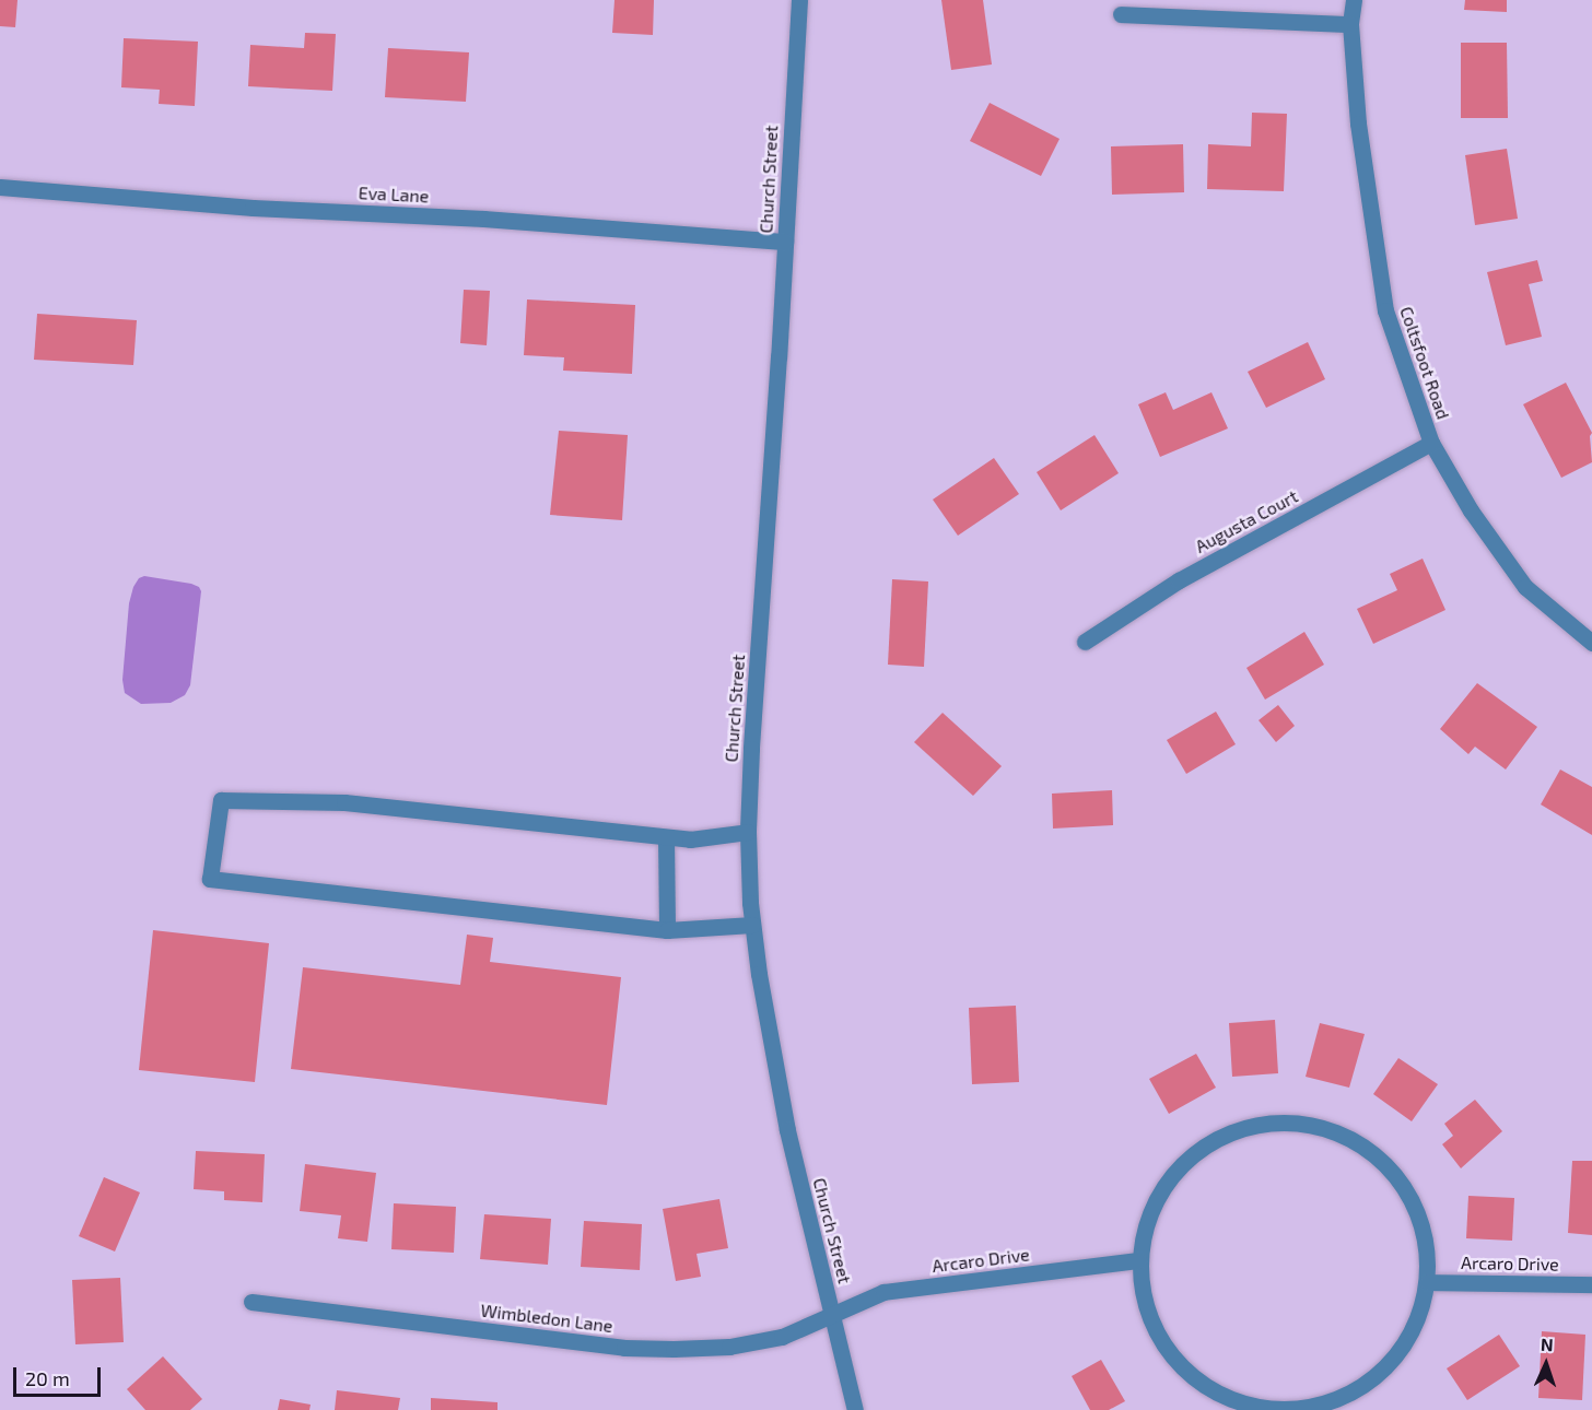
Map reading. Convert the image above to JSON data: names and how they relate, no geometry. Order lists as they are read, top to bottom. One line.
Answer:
{"streets":{"street":["Church Street","Eva Lane","Coltsfoot Road","Augusta Court","Arcaro Drive","Wimbledon Lane"]},"crossings":[["Church Street","Eva Lane"],["Church Street","Arcaro Drive"],["Church Street","Wimbledon Lane"],["Coltsfoot Road","Augusta Court"],["Arcaro Drive","Wimbledon Lane"]],"scale_bar":"20 m","north":"top"}
